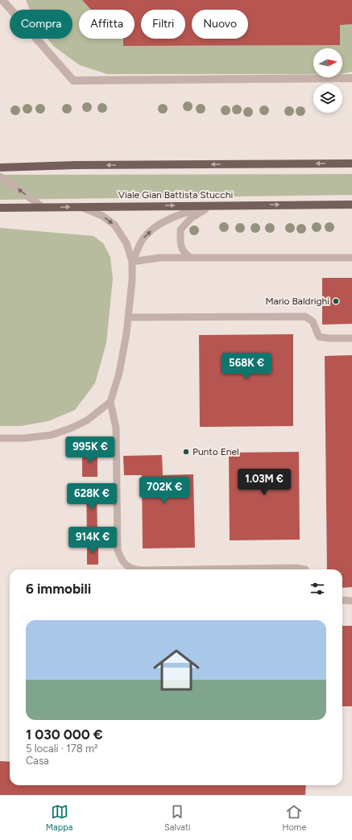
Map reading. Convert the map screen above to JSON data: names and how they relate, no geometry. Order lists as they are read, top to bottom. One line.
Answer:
{"streets":{"main road":["Viale Gian Battista Stucchi"]},"places":["Mario Baldrighi","Punto Enel"],"north":"right","page":{"chip":["Compra","Affitta","Filtri","Nuovo"],"price":["568K €","995K €","1.03M €","702K €","628K €","914K €"],"heading":"6 immobili","list":[{"name":"1 030 000 €","note":"5 locali · 178 m² · Casa"}],"tabs":["Mappa","Salvati","Home"]}}
